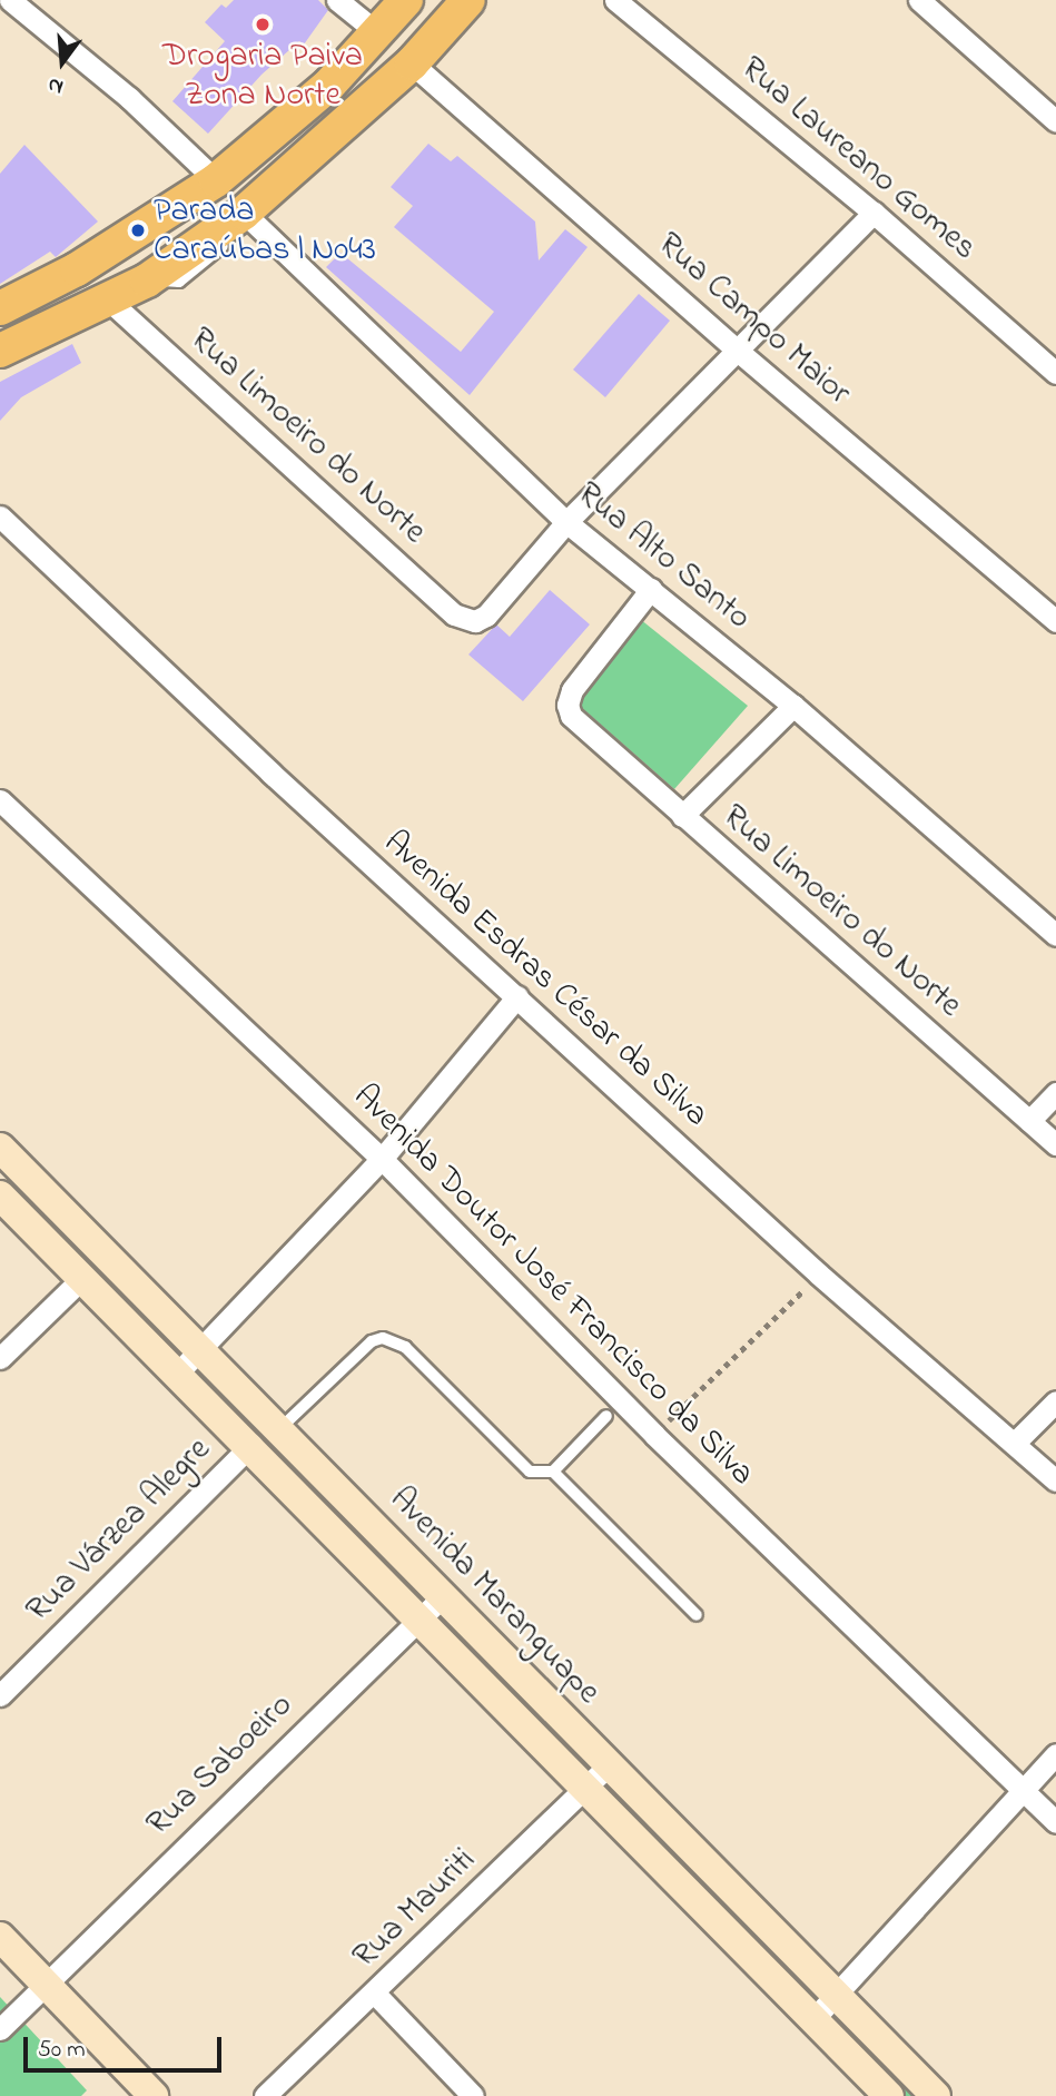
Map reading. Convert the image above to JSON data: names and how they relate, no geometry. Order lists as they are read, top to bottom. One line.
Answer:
{"streets":{"main road":["Avenida Maranguape"],"street":["Rua Laureano Gomes","Rua Campo Maior","Rua Limoeiro do Norte","Rua Alto Santo","Avenida Esdras César da Silva","Avenida Doutor José Francisco da Silva","Rua Várzea Alegre","Rua Saboeiro","Rua Mauriti"]},"crossings":[["Rua Limoeiro do Norte","Rua Alto Santo"],["Rua Várzea Alegre","Avenida Maranguape"],["Avenida Maranguape","Rua Saboeiro"],["Avenida Maranguape","Rua Mauriti"]],"places":["Drogaria Paiva Zona Norte","Parada Caraúbas | N043"],"scale_bar":"50 m","north":"bottom"}
